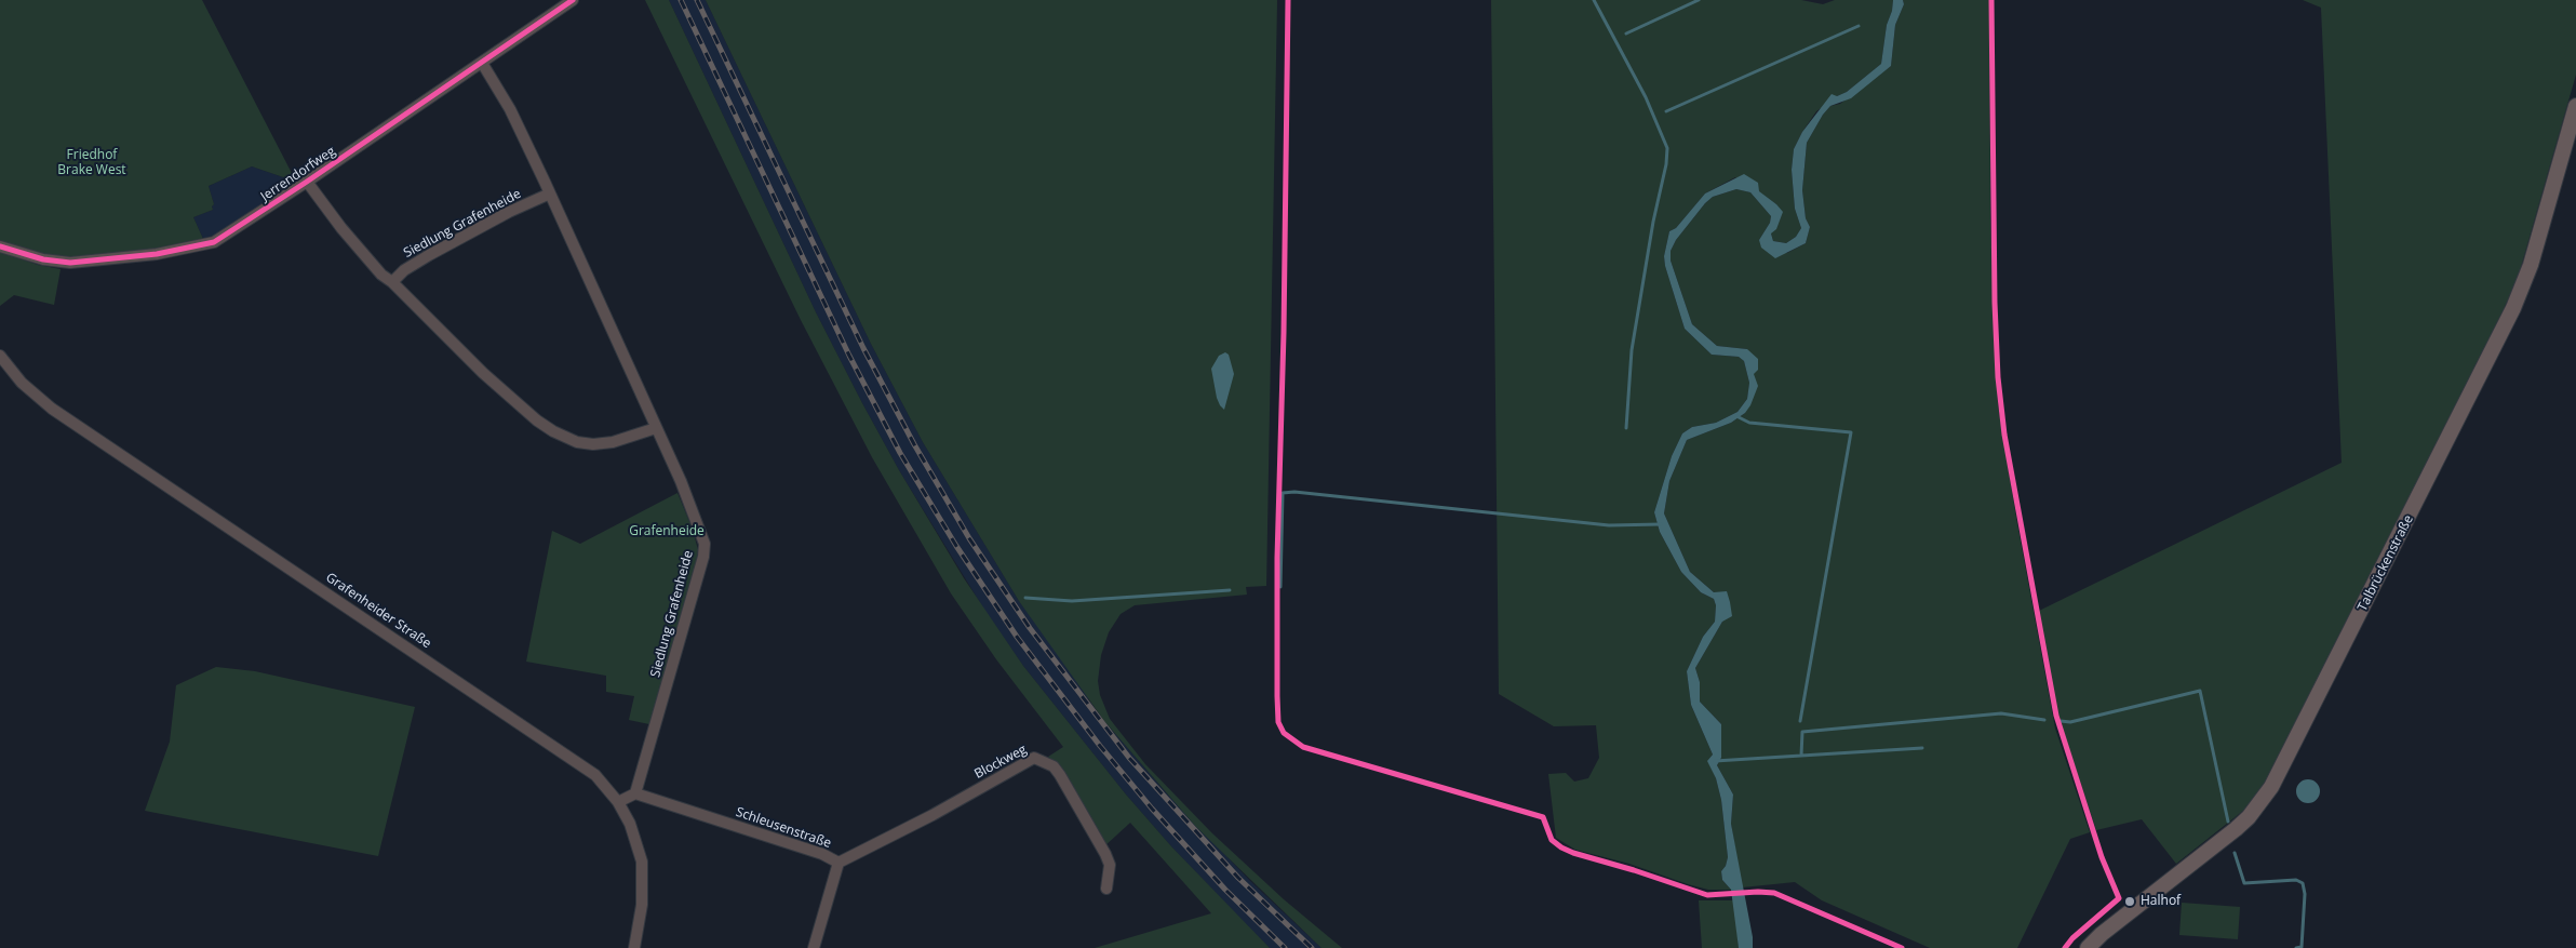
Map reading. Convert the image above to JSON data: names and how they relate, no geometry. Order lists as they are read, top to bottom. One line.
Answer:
{"streets":{"main road":["Talbrückenstraße"],"street":["Jerrendorfweg","Siedlung Grafenheide","Grafenheider Straße","Blockweg","Schleusenstraße"]},"crossings":[["Jerrendorfweg","Siedlung Grafenheide"],["Siedlung Grafenheide","Schleusenstraße"],["Blockweg","Schleusenstraße"]],"parks":["Friedhof Brake West","Grafenheide"],"places":["Halhof"]}
